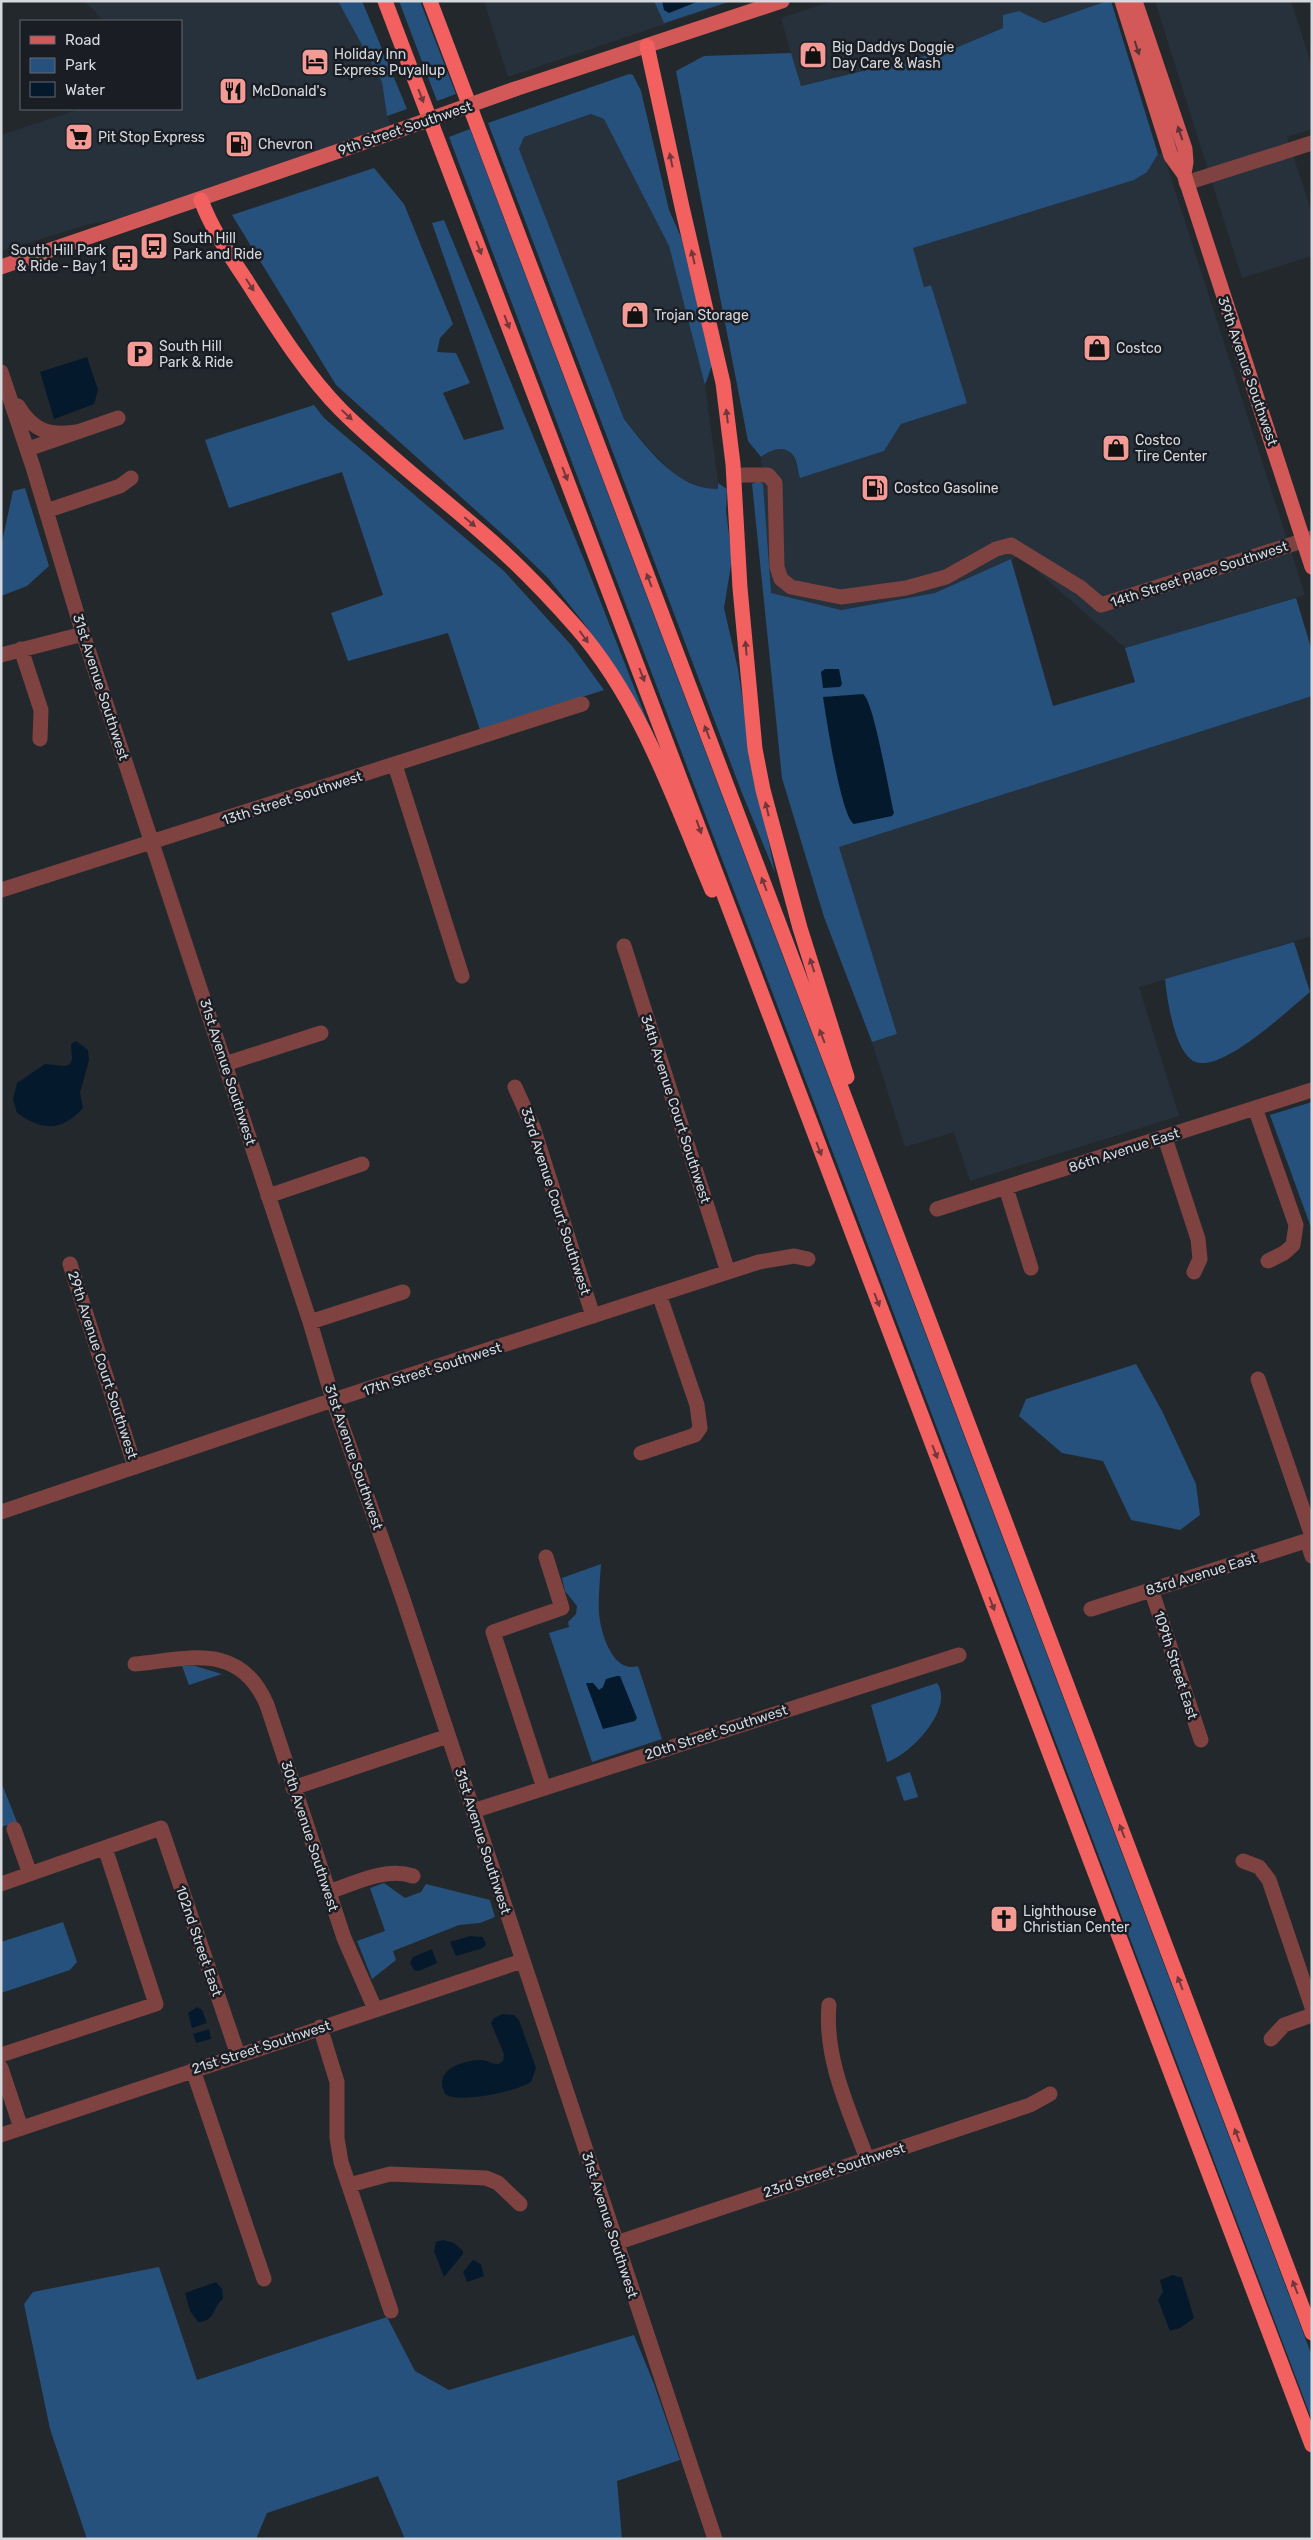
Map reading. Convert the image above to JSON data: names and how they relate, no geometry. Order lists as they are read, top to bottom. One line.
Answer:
{"streets":{"main road":["9th Street Southwest","39th Avenue Southwest"],"street":["14th Street Place Southwest","31st Avenue Southwest","13th Street Southwest","34th Avenue Court Southwest","86th Avenue East","33rd Avenue Court Southwest","29th Avenue Court Southwest","17th Street Southwest","83rd Avenue East","109th Street East","20th Street Southwest","30th Avenue Southwest","102nd Street East","21st Street Southwest","23rd Street Southwest"]},"crossings":[["39th Avenue Southwest","14th Street Place Southwest"],["31st Avenue Southwest","13th Street Southwest"],["31st Avenue Southwest","17th Street Southwest"],["31st Avenue Southwest","20th Street Southwest"],["31st Avenue Southwest","21st Street Southwest"],["31st Avenue Southwest","23rd Street Southwest"],["34th Avenue Court Southwest","17th Street Southwest"],["33rd Avenue Court Southwest","17th Street Southwest"],["29th Avenue Court Southwest","17th Street Southwest"],["83rd Avenue East","109th Street East"],["30th Avenue Southwest","21st Street Southwest"],["102nd Street East","21st Street Southwest"]],"places":{"shop":["Big Daddys Doggie Day Care & Wash","Trojan Storage","Costco","Costco Tire Center"],"hotel":["Holiday Inn Express Puyallup"],"restaurant":["McDonald's"],"supermarket":["Pit Stop Express"],"fuel station":["Chevron","Costco Gasoline"],"bus stop":["South Hill Park and Ride","South Hill Park & Ride - Bay 1"],"parking":["South Hill Park & Ride"],"church":["Lighthouse Christian Center"]},"legend":["Road","Park","Water"]}
